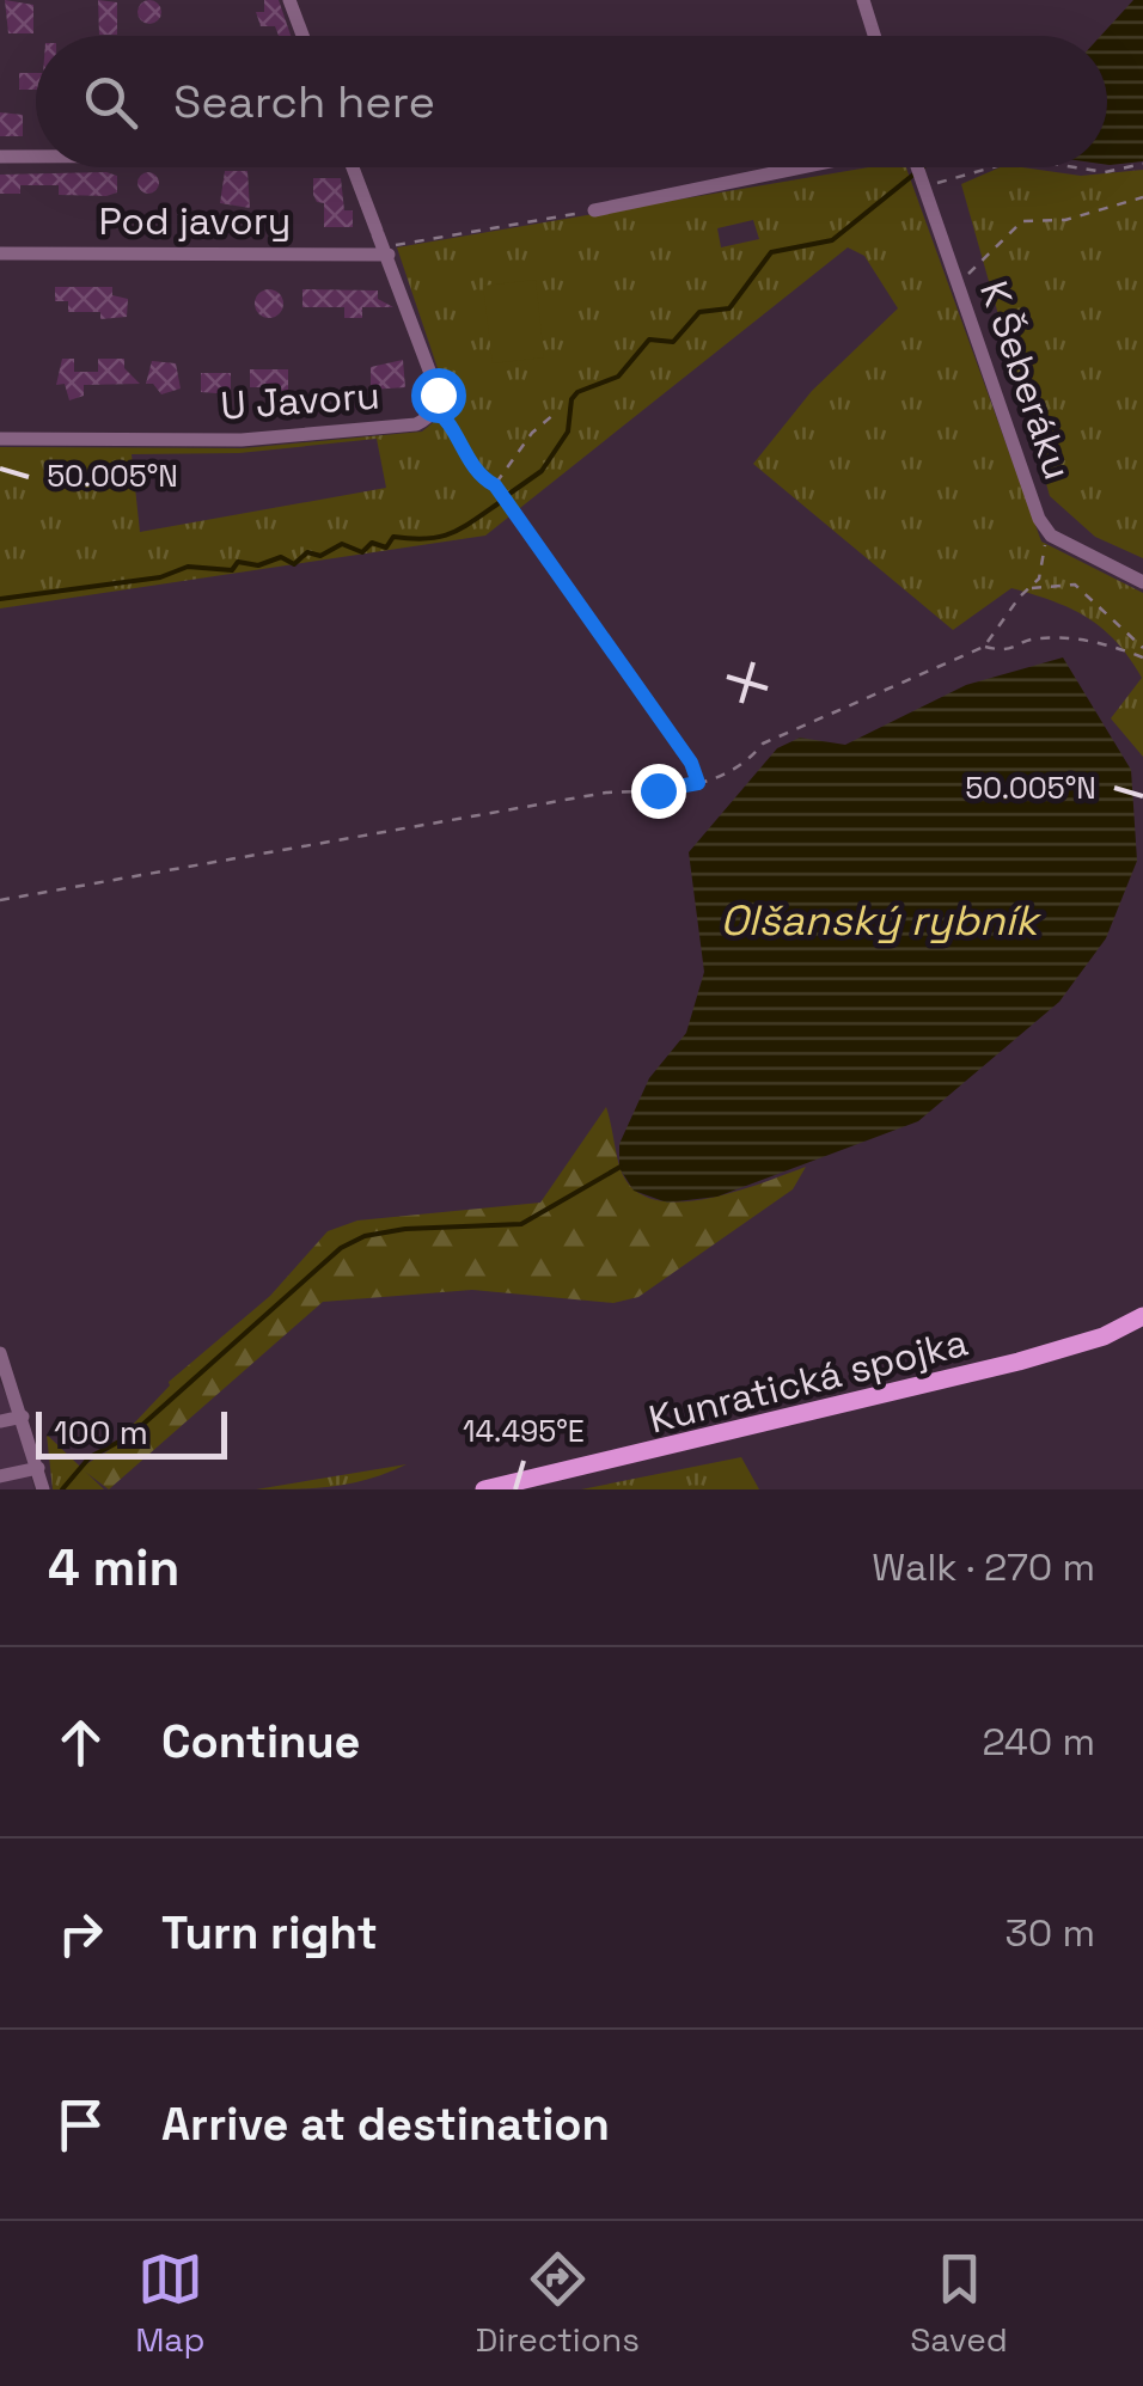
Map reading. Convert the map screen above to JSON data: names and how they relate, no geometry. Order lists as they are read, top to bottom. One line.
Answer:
{"streets":{"main road":["Kunratická spojka"],"street":["Pod javory","K Šeberáku","U Javoru"]},"crossings":[["Pod javory","U Javoru"]],"water":["Olšanský rybník"],"scale_bar":"100 m","page":{"search":"Search here","scale":"100 m","heading":["4 min","Walk · 270 m"],"list":[["Continue","240 m"],["Turn right","30 m"],"Arrive at destination"],"nav":["Map","Directions","Saved"]},"coordinates":["50.005°N","14.495°E"]}
